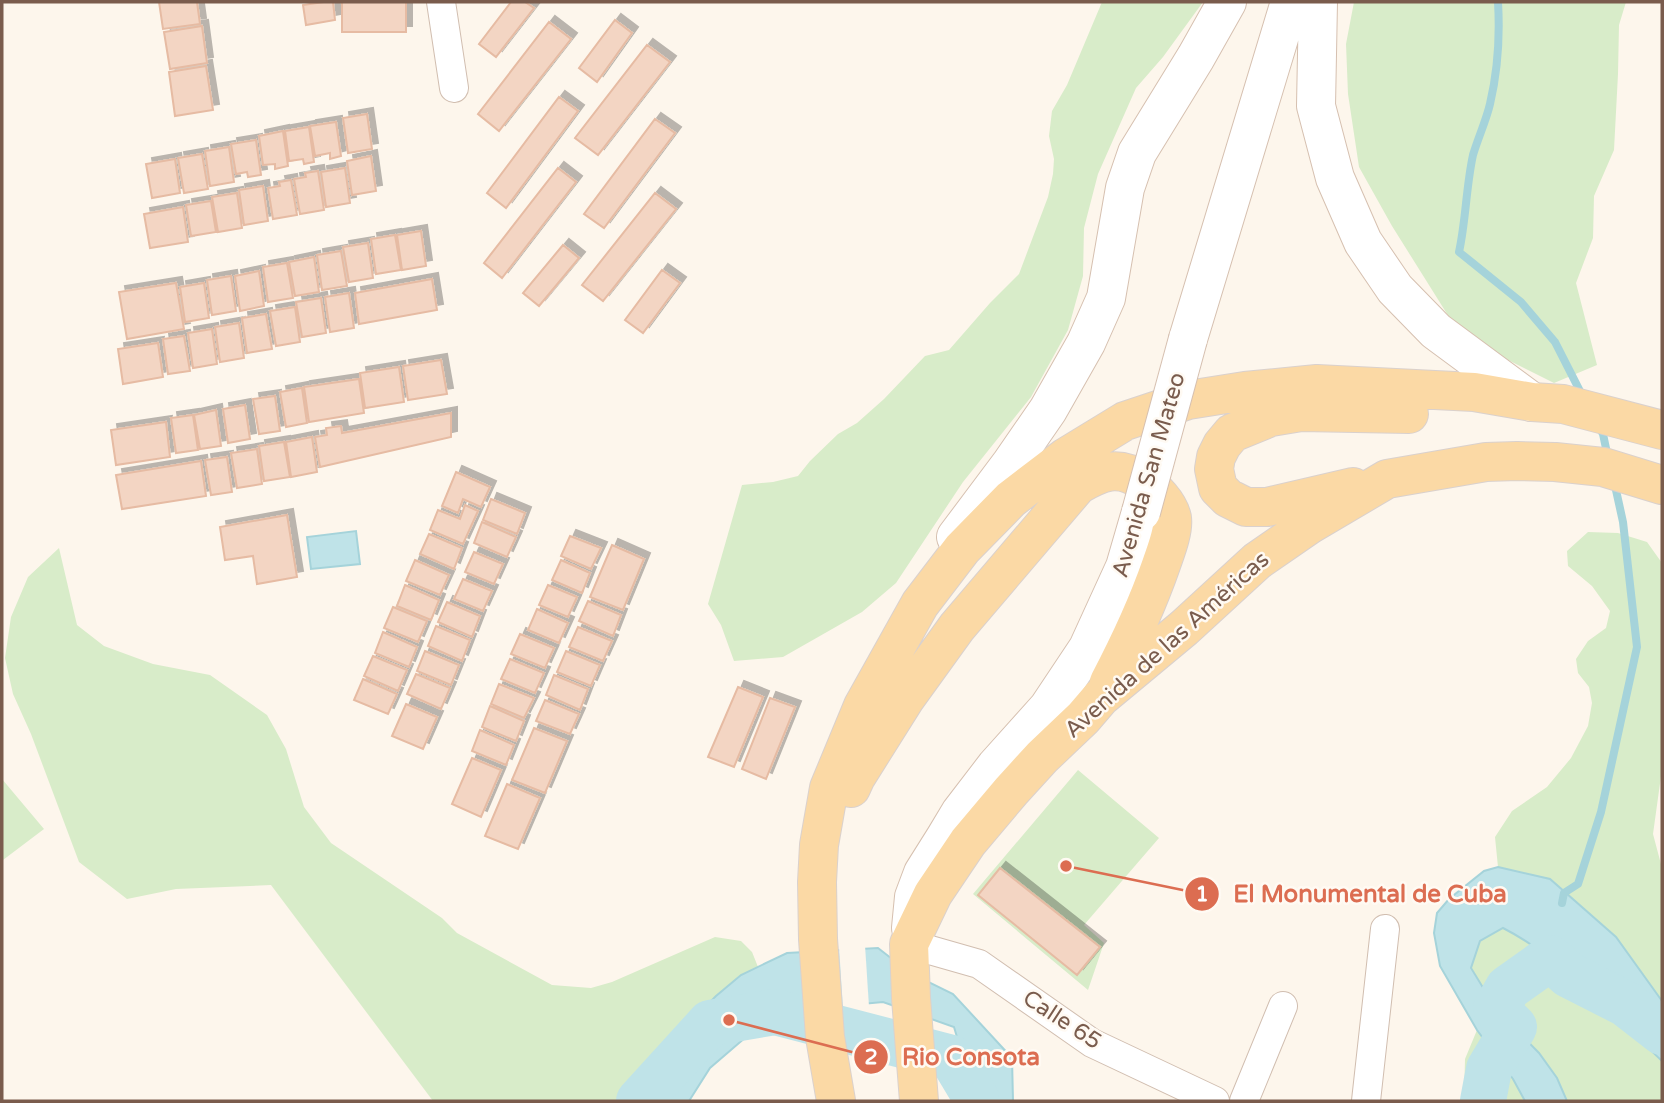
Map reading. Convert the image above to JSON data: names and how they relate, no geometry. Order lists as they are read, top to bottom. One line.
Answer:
{"streets":{"main road":["Avenida San Mateo","Avenida de las Américas"],"street":["Calle 65"]},"crossings":[["Avenida San Mateo","Avenida de las Américas"],["Avenida San Mateo","Calle 65"],["Avenida de las Américas","Calle 65"]],"places":["El Monumental de Cuba","Rio Consota"]}
